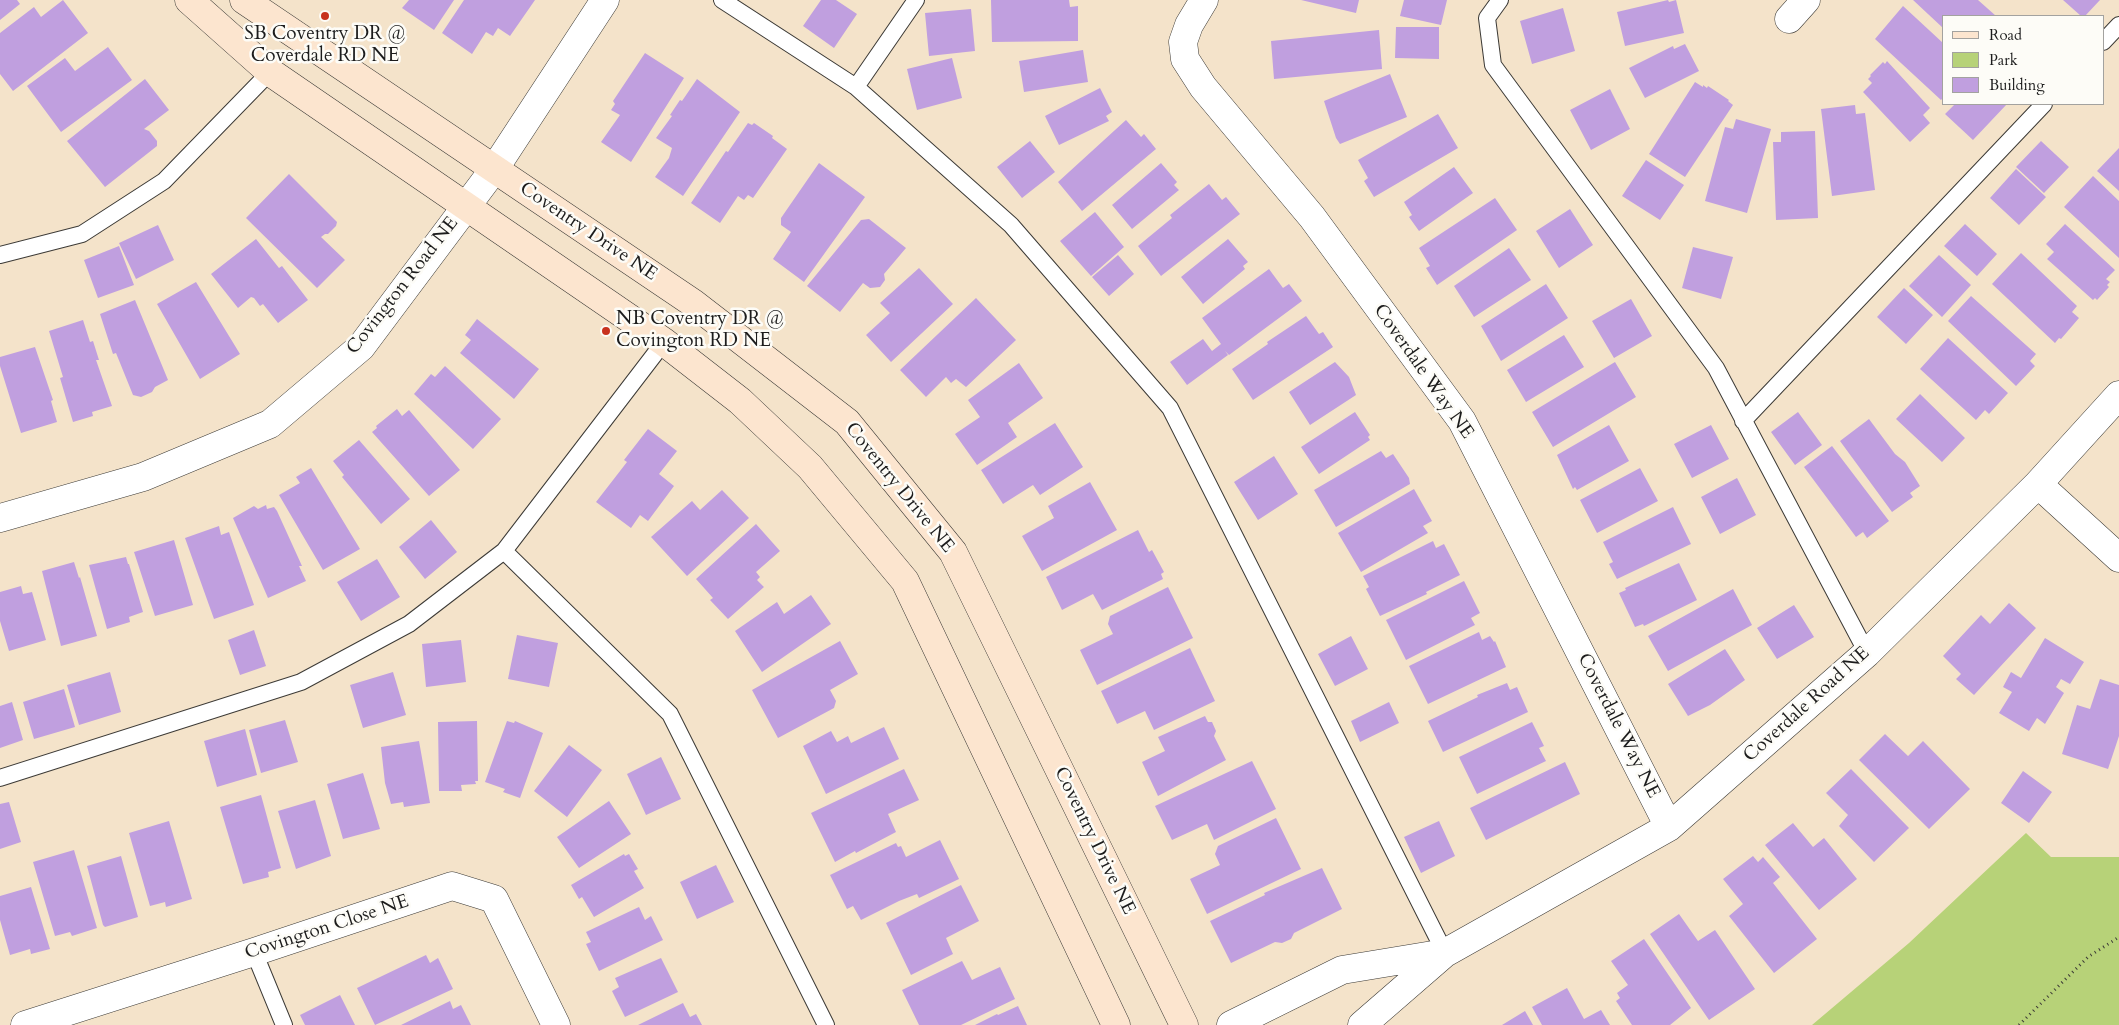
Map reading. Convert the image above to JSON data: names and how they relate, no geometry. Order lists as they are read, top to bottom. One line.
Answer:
{"streets":{"street":["Coventry Drive NE","Covington Road NE","Coverdale Way NE","Coverdale Road NE","Covington Close NE"]},"crossings":[["Coventry Drive NE","Covington Road NE"],["Coverdale Way NE","Coverdale Road NE"]],"places":["SB Coventry DR @ Coverdale RD NE","NB Coventry DR @ Covington RD NE"],"legend":["Road","Park","Building"]}
